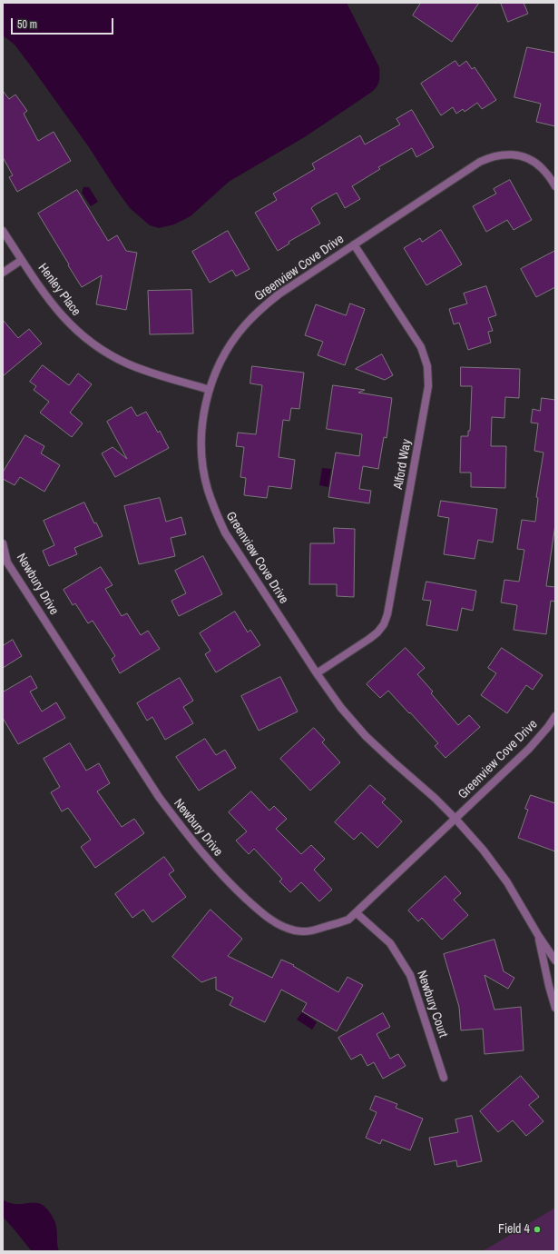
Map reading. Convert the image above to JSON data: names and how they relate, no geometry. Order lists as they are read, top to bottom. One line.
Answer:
{"streets":{"street":["Greenview Cove Drive","Henley Place","Alford Way","Newbury Drive","Newbury Court"]},"crossings":[["Greenview Cove Drive","Henley Place"],["Greenview Cove Drive","Alford Way"],["Greenview Cove Drive","Newbury Drive"],["Newbury Drive","Newbury Court"]],"places":["Field 4"],"scale_bar":"50 m"}
